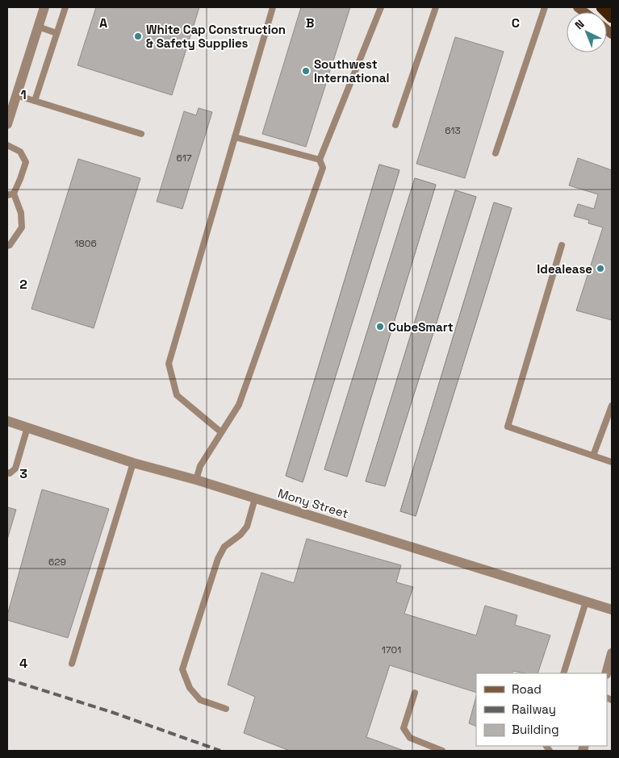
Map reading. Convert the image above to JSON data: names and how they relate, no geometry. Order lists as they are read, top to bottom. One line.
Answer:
{"streets":{"street":["Mony Street"]},"places":["White Cap Construction & Safety Supplies","Southwest International","Idealease","CubeSmart"],"house_numbers":["613","617","1806","629","1701"],"legend":["Road","Railway","Building"],"north":"top left","grid":{"columns":["A","B","C"],"rows":["1","2","3","4"]}}
